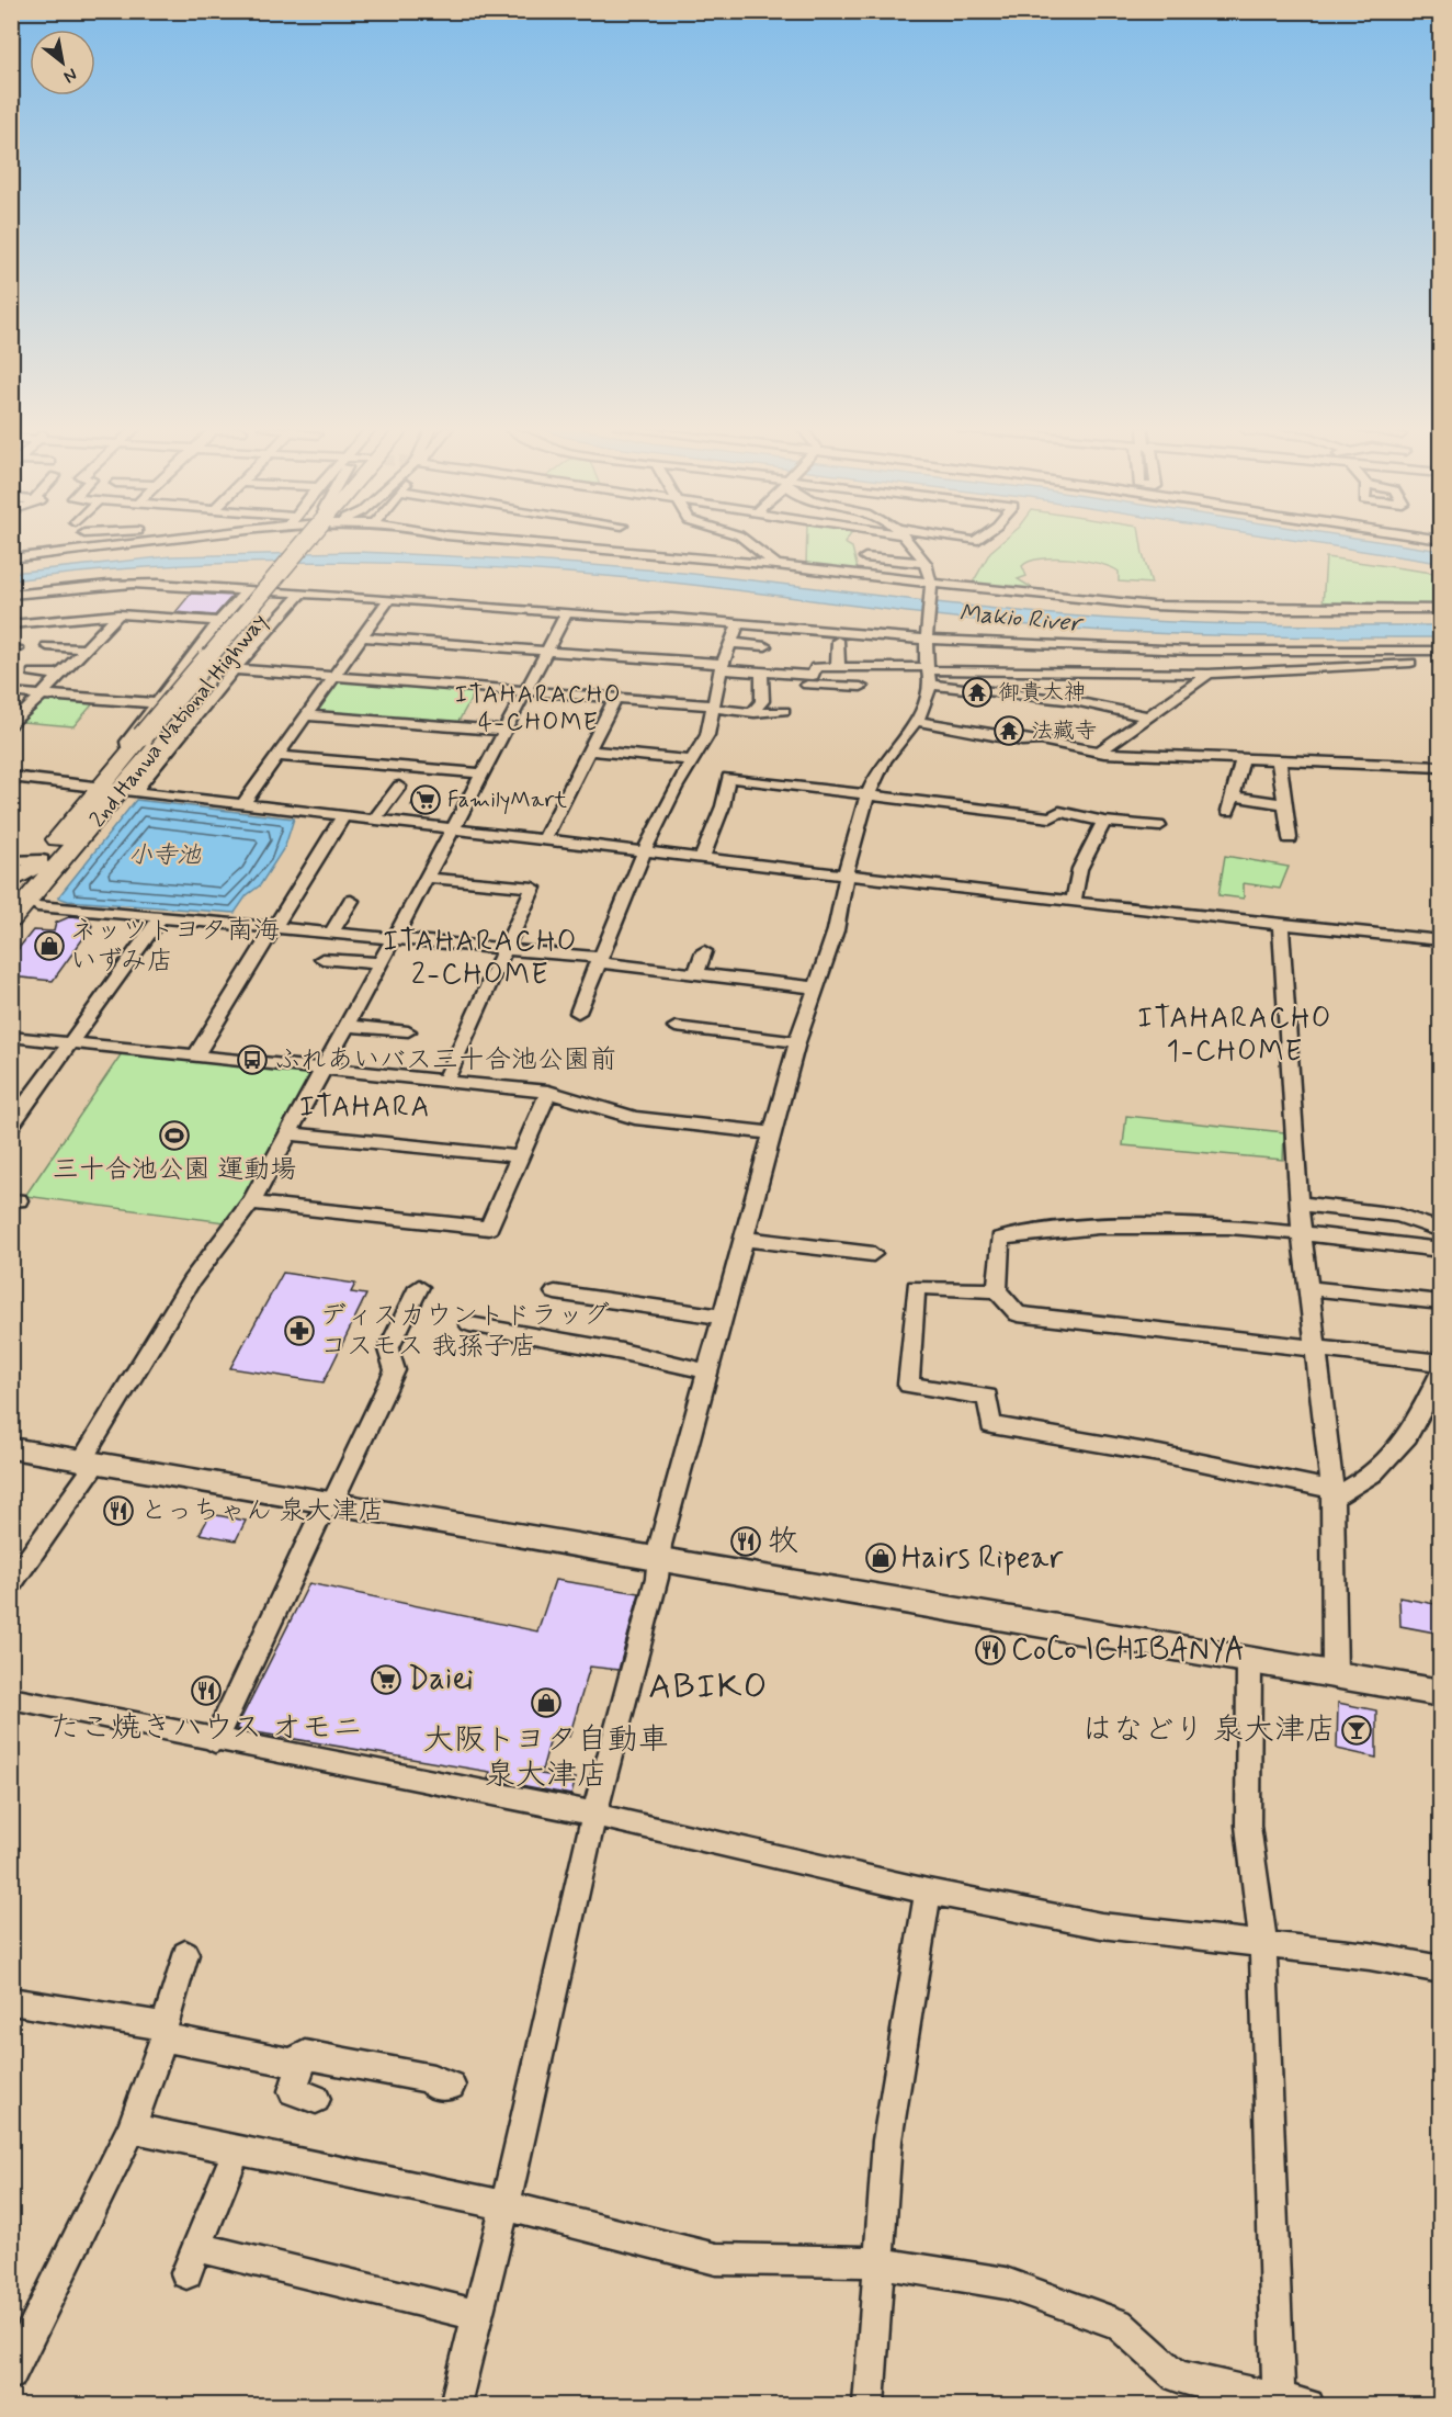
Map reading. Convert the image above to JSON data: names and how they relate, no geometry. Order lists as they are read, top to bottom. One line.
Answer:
{"streets":{"highway":["2nd Hanwa National Highway"]},"districts":["ITAHARACHO 4-CHOME","ITAHARACHO 2-CHOME","ITAHARACHO 1-CHOME","ITAHARA","ABIKO"],"water":["Makio River","小寺池"],"places":{"temple":["御貴大神","法藏寺"],"supermarket":["FamilyMart","Daiei"],"shop":["ネッツトヨタ南海 いずみ店","Hairs Ripear","大阪トヨタ自動車 泉大津店"],"bus stop":["ふれあいバス三十合池公園前"],"sports":["三十合池公園 運動場"],"pharmacy":["ディスカウントドラッグ コスモス 我孫子店"],"restaurant":["とっちゃん 泉大津店","牧","CoCo ICHIBANYA","たこ焼きハウス オモニ"],"bar":["はなどり 泉大津店"]},"north":"bottom right"}
